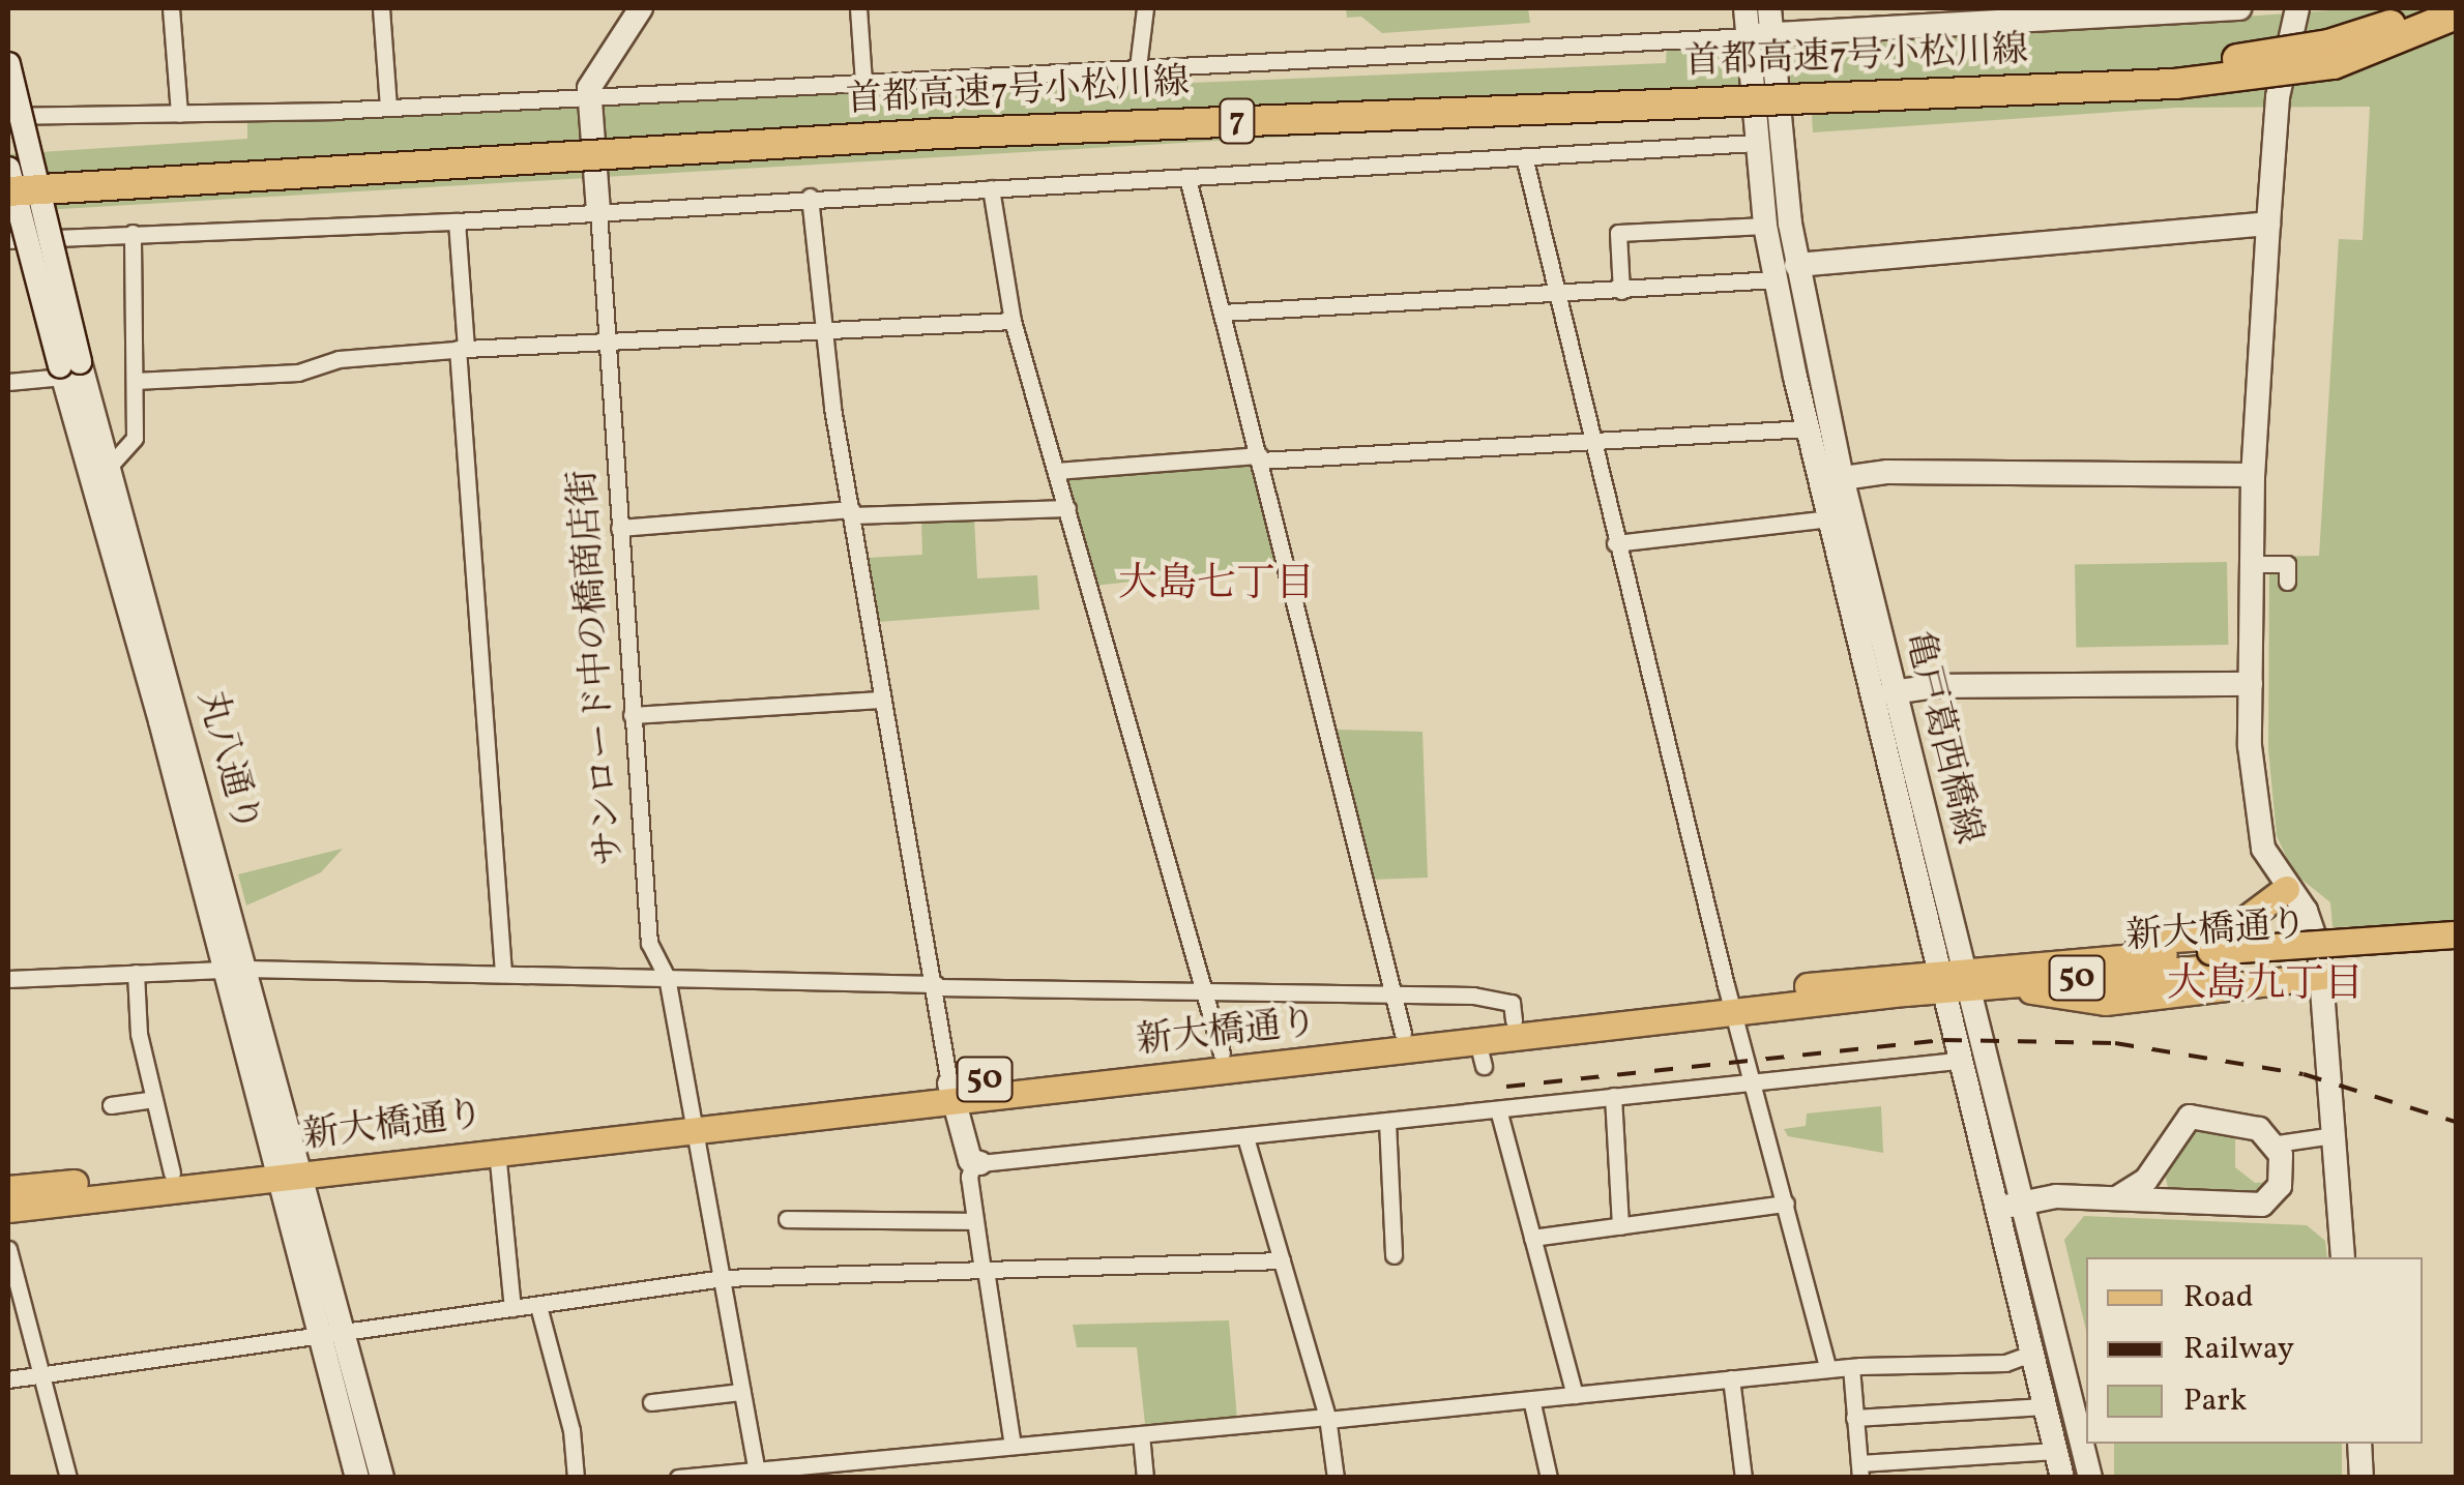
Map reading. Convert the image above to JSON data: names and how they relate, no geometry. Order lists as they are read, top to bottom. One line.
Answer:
{"streets":{"highway":["首都高速7号小松川線","7"],"main road":["亀戸葛西橋線","丸八通り","新大橋通り","50"],"street":["サンロード中の橋商店街"]},"crossings":[["首都高速7号小松川線","丸八通り"],["サンロード中の橋商店街","新大橋通り"],["亀戸葛西橋線","新大橋通り"],["丸八通り","新大橋通り"]],"districts":["大島七丁目","大島九丁目"],"legend":["Road","Railway","Park"]}
